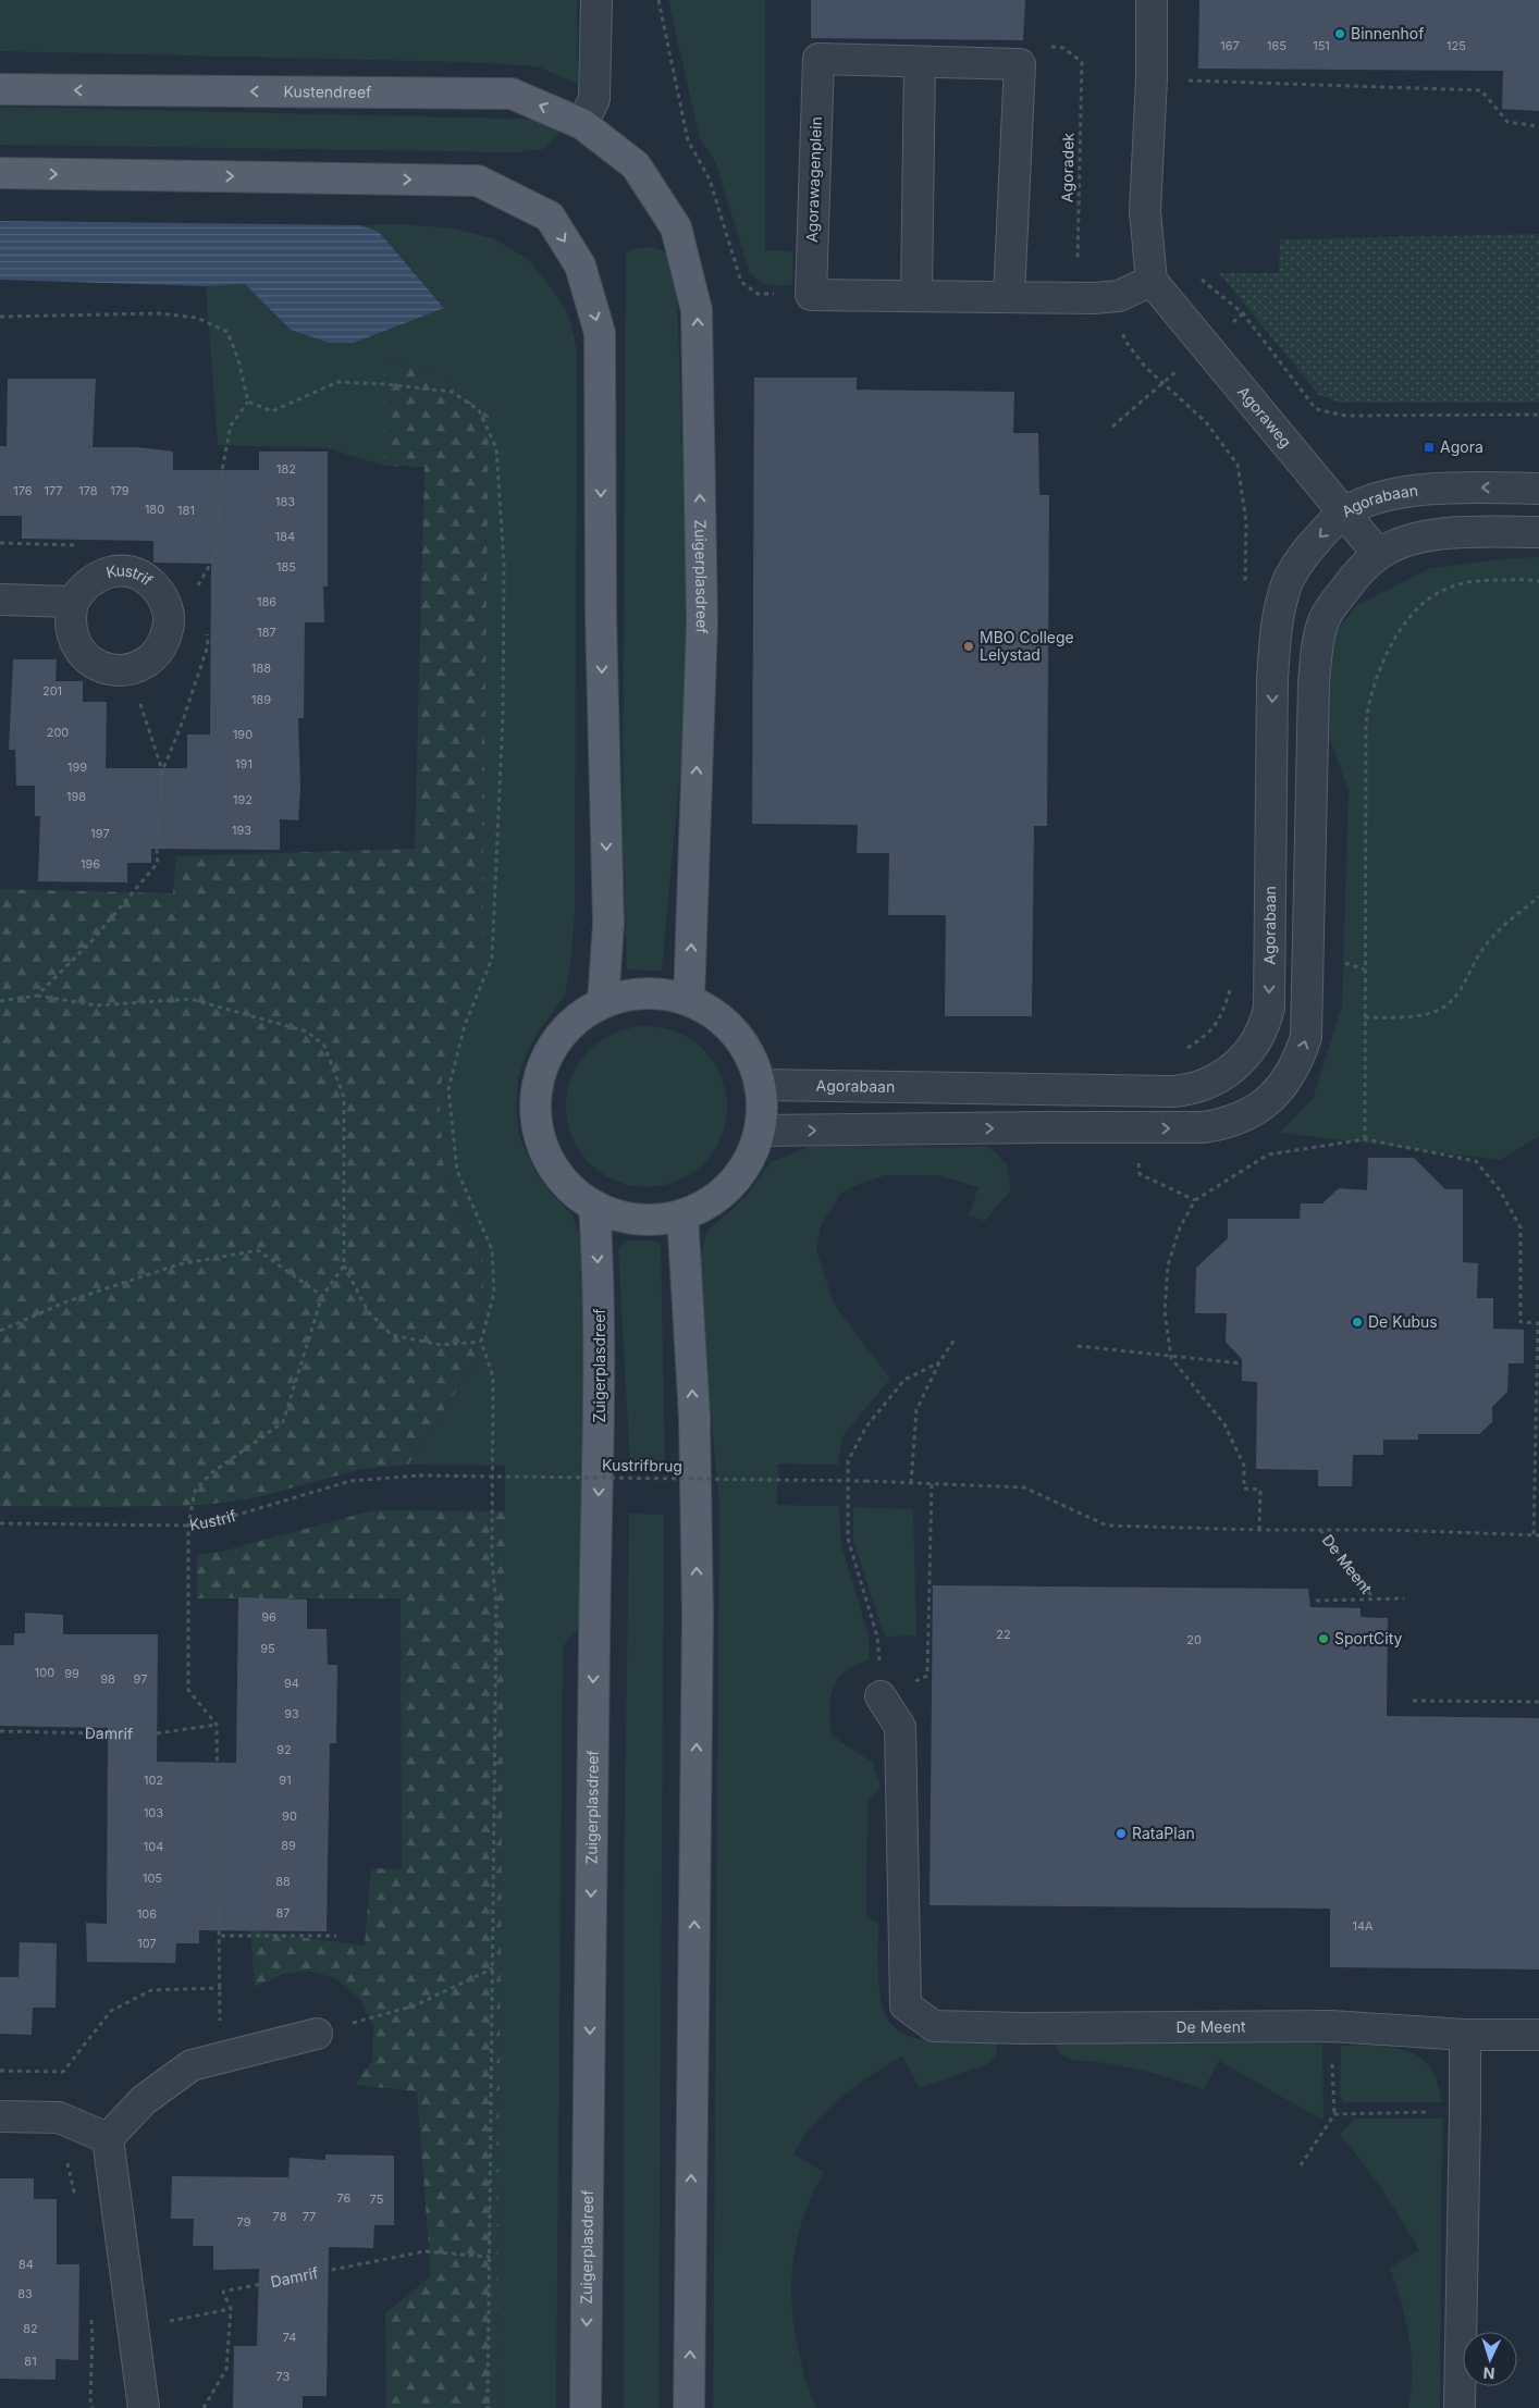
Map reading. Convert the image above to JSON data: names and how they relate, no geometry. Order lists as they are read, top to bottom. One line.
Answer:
{"streets":{"main road":["Kustendreef","Zuigerplasdreef"],"street":["Agorawagenplein","Agoraweg","Agorabaan","Kustrif","De Meent"],"path":["Agoradek","Kustrifbrug","Damrif"]},"crossings":[["Kustendreef","Zuigerplasdreef"],["Agoraweg","Agorabaan"],["Kustrif","Kustrifbrug"],["Kustrifbrug","De Meent"]],"one_way":["Kustendreef"],"places":{"other":["Binnenhof","MBO College Lelystad","De Kubus","SportCity","RataPlan"],"transit":["Agora"]},"house_numbers":["167","165","151","125","182","176","177","178","179","183","180","181","184","185","186","187","188","201","189","200","190","191","199","198","192","193","197","196","96","22","20","95","100","99","98","97","94","93","92","102","91","103","90","89","104","105","88","87","106","14A","107","76","75","78","77","79","84","83","82","74","81","73"],"north":"bottom"}
